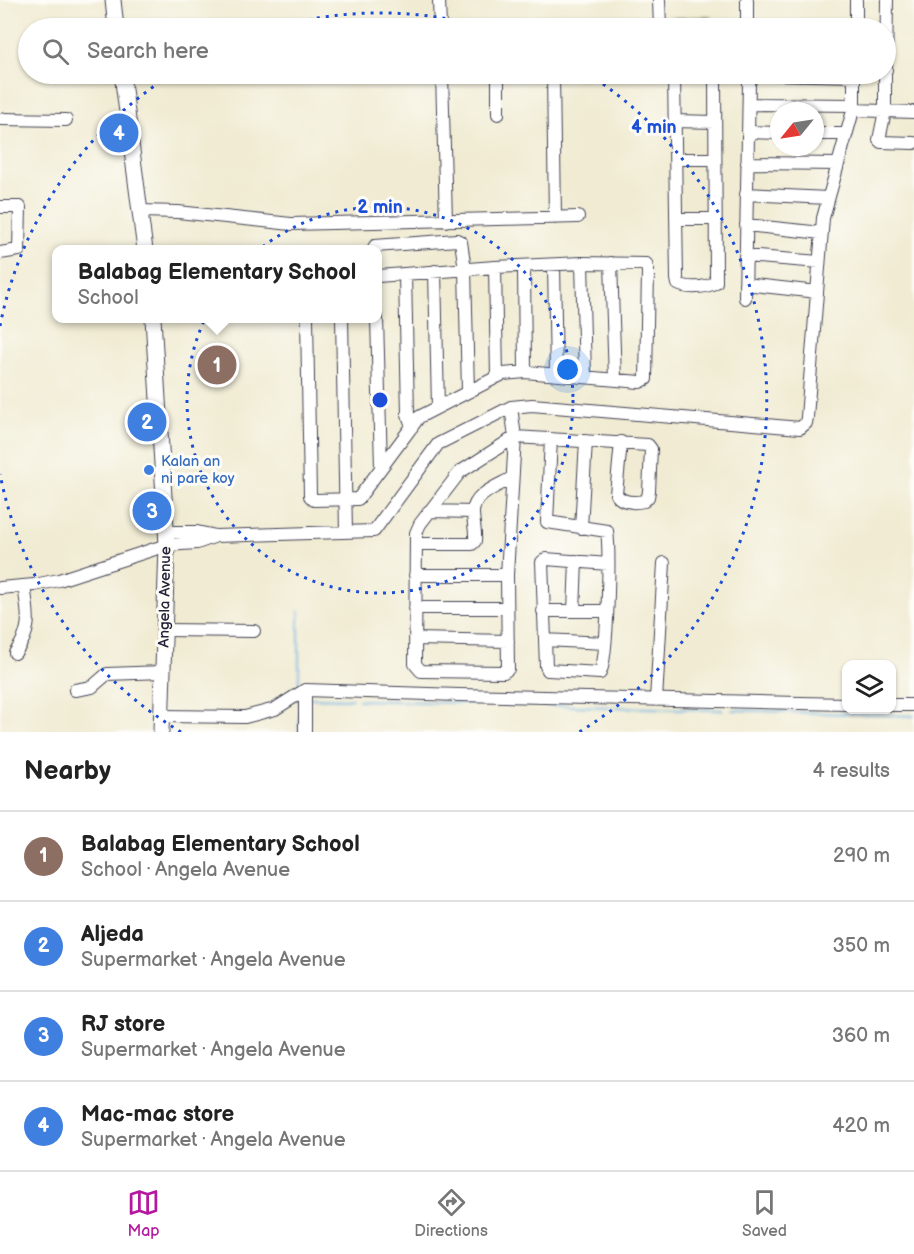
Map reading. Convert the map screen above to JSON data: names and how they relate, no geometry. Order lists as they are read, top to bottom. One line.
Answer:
{"streets":{"main road":["Angela Avenue"]},"places":["Kalan an ni pare koy"],"north":"bottom left","page":{"search":"Search here","pins":["4","1","2","3"],"popup":["Balabag Elementary School","School"],"heading":["Nearby","4 results"],"list":[{"mark":"1","name":"Balabag Elementary School","note":"School · Angela Avenue","value":"290 m"},{"mark":"2","name":"Aljeda","note":"Supermarket · Angela Avenue","value":"350 m"},{"mark":"3","name":"RJ store","note":"Supermarket · Angela Avenue","value":"360 m"},{"mark":"4","name":"Mac-mac store","note":"Supermarket · Angela Avenue","value":"420 m"}],"nav":["Map","Directions","Saved"]},"rings":["4 min","2 min"]}
